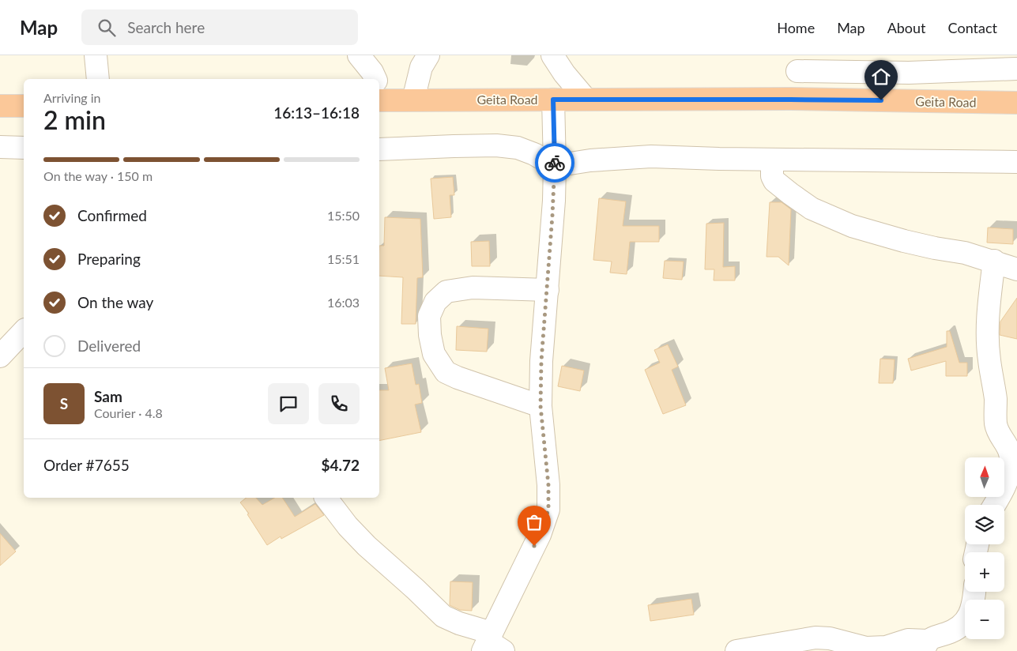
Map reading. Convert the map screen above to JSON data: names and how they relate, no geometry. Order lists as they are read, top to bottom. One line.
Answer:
{"streets":{"highway":["Geita Road"]},"north":"top","page":{"header":"Map","search":"Search here","nav":["Home","Map","About","Contact"],"heading":["2 min","Arriving in","16:13–16:18"],"panel":["Sam","Courier · 4.8","Order #7655","$4.72"],"bar":"On the way · 150 m","list":[["Confirmed","15:50"],["Preparing","15:51"],["On the way","16:03"],"Delivered"],"round":"S","map_buttons":["+","−"]}}
